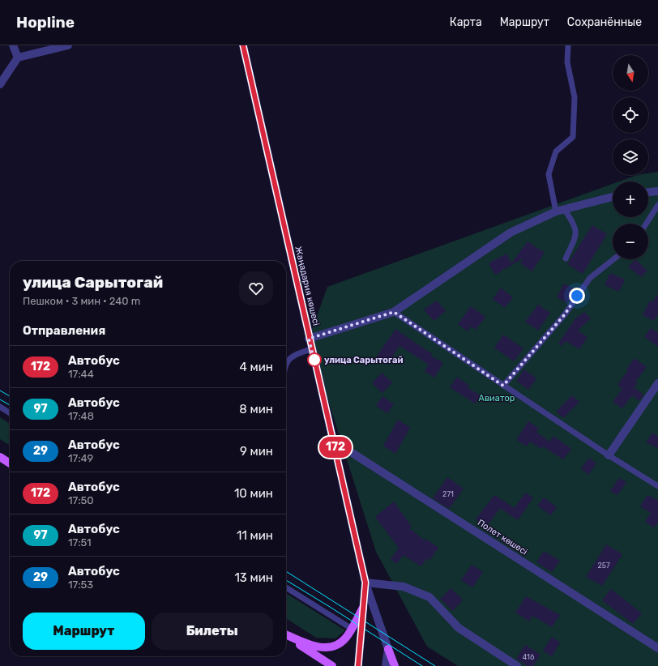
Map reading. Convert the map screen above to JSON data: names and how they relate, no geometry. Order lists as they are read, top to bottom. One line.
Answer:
{"streets":{"street":["Жаңадария көшесі","Полет көшесі"]},"crossings":[["Жаңадария көшесі","Полет көшесі"]],"parks":["Авиатор"],"places":["улица Сарытогай"],"lines":["bus line 172"],"house_numbers":["271","257","416"],"north":"bottom","page":{"header":"Hopline","nav":["Карта","Маршрут","Сохранённые"],"on_map":"172","map_buttons":["+","−"],"heading":[["улица Сарытогай","Пешком · 3 мин · 240 m"],"Отправления"],"list":[{"mark":"172","name":"Автобус","note":"17:44","value":"4 мин"},{"mark":"97","name":"Автобус","note":"17:48","value":"8 мин"},{"mark":"29","name":"Автобус","note":"17:49","value":"9 мин"},{"mark":"172","name":"Автобус","note":"17:50","value":"10 мин"},{"mark":"97","name":"Автобус","note":"17:51","value":"11 мин"},{"mark":"29","name":"Автобус","note":"17:53","value":"13 мин"}],"buttons":["Маршрут","Билеты"]}}
